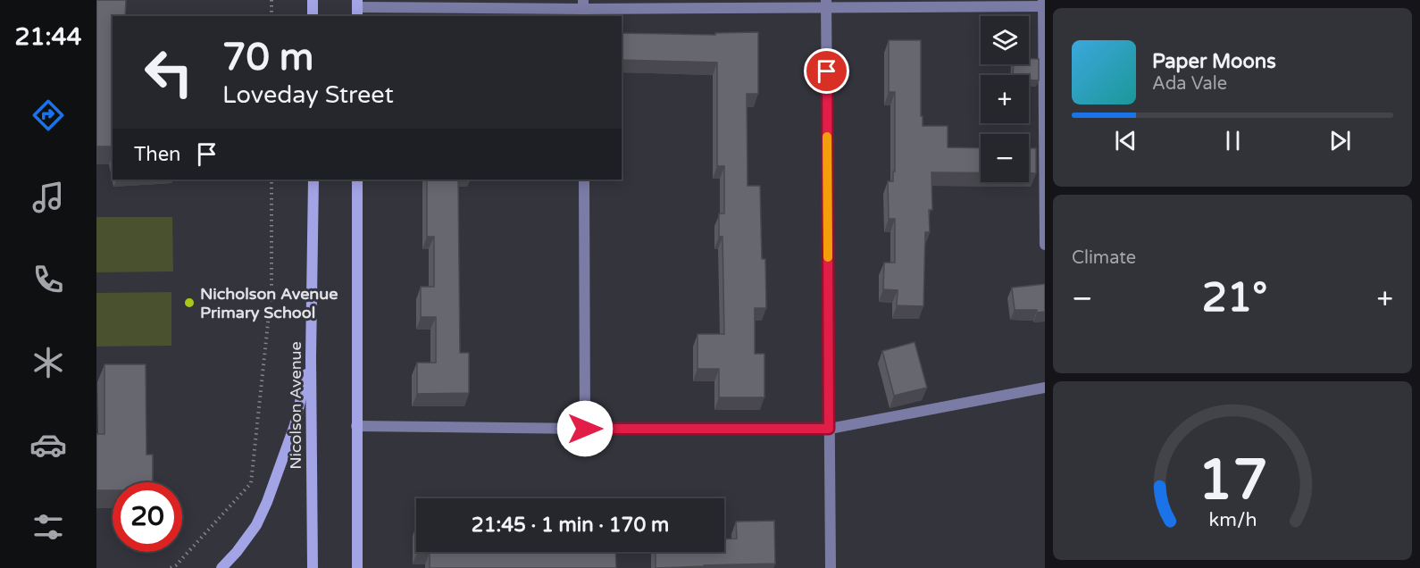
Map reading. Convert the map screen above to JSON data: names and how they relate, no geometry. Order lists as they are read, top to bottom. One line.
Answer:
{"streets":{"main road":["Nicolson Avenue"]},"places":["Nicholson Avenue Primary School"],"page":{"tabs":"21:44","map_buttons":["+","−"],"turn":["70 m","Loveday Street"],"song":["Paper Moons","Ada Vale"],"then":"Then","tile":"Climate","heat":["−","21°","+"],"limit":"20","trip":"21:45 · 1 min · 170 m","gauge":["17","km/h"]}}
